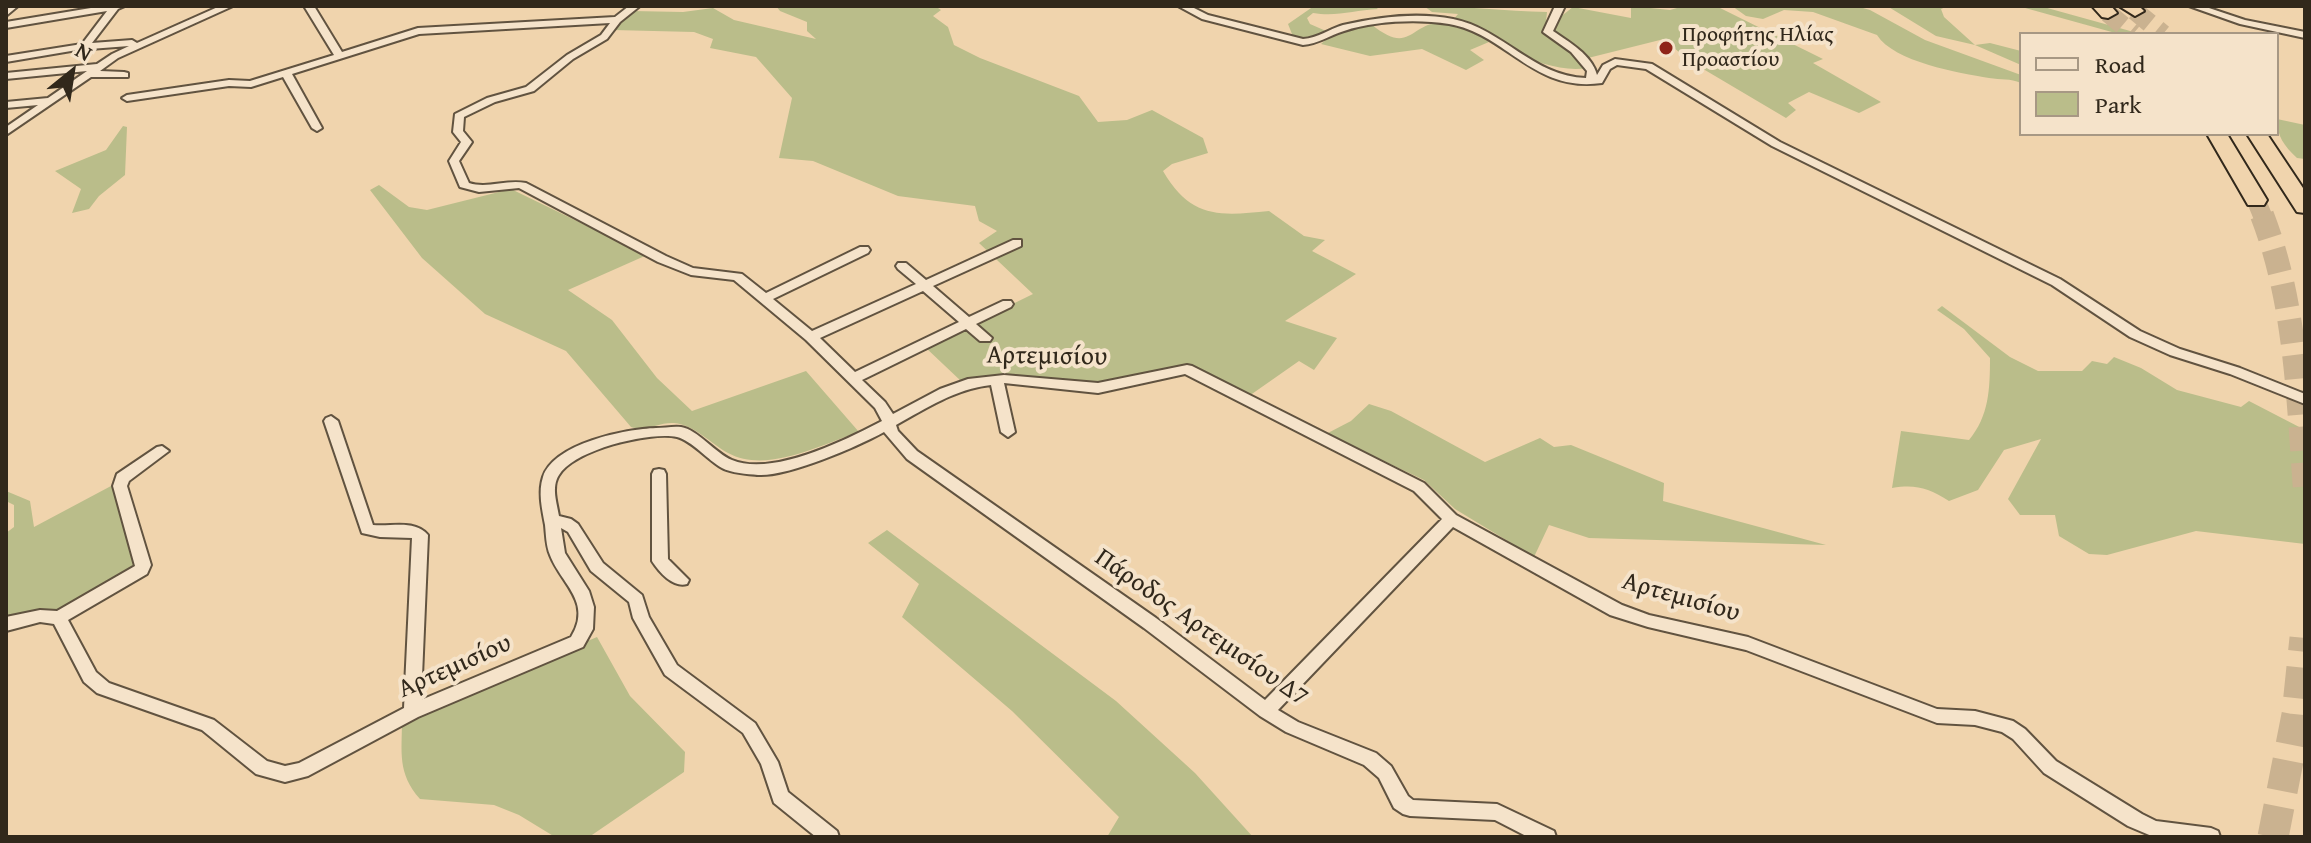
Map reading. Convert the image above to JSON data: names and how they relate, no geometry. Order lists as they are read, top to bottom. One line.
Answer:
{"streets":{"street":["Αρτεμισίου","Πάροδος Αρτεμισίου Δ7"]},"crossings":[["Αρτεμισίου","Πάροδος Αρτεμισίου Δ7"]],"places":["Προφήτης Ηλίας Προαστίου"],"legend":["Road","Park"],"north":"top right"}
